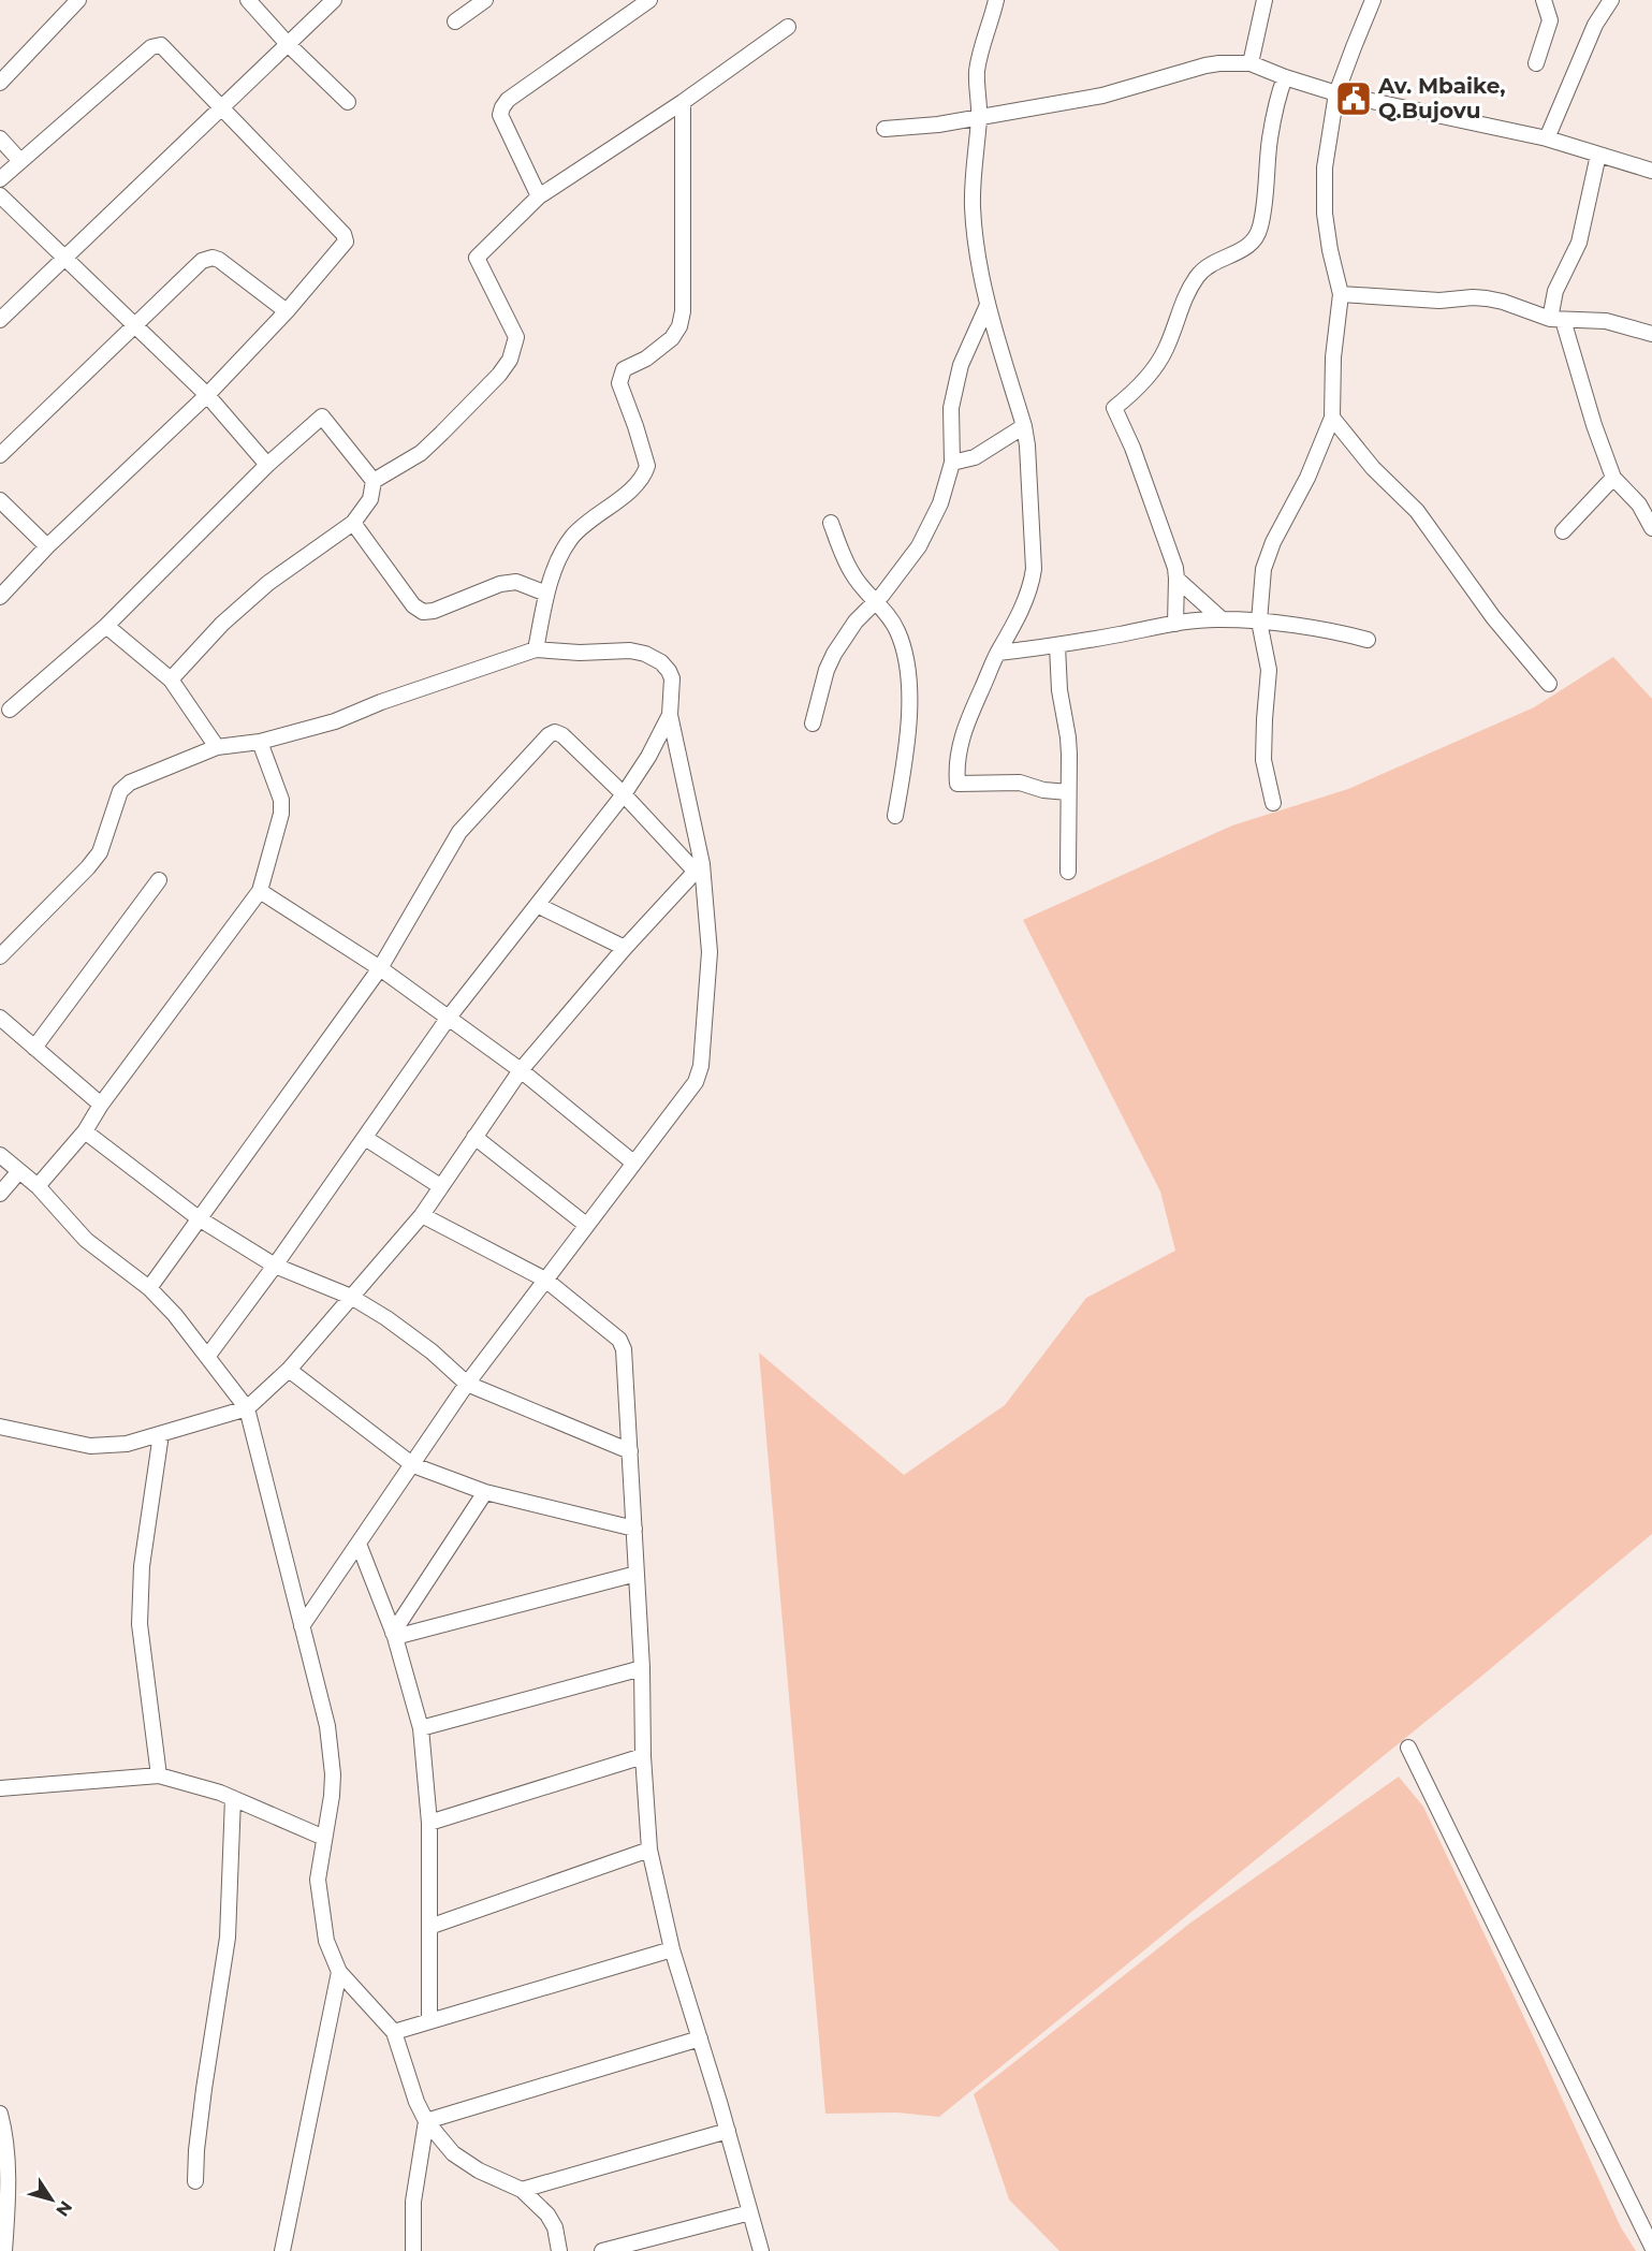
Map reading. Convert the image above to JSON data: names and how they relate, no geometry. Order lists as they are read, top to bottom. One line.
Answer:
{"places":{"public building":["Av. Mbaike, Q.Bujovu"]},"north":"bottom right"}
